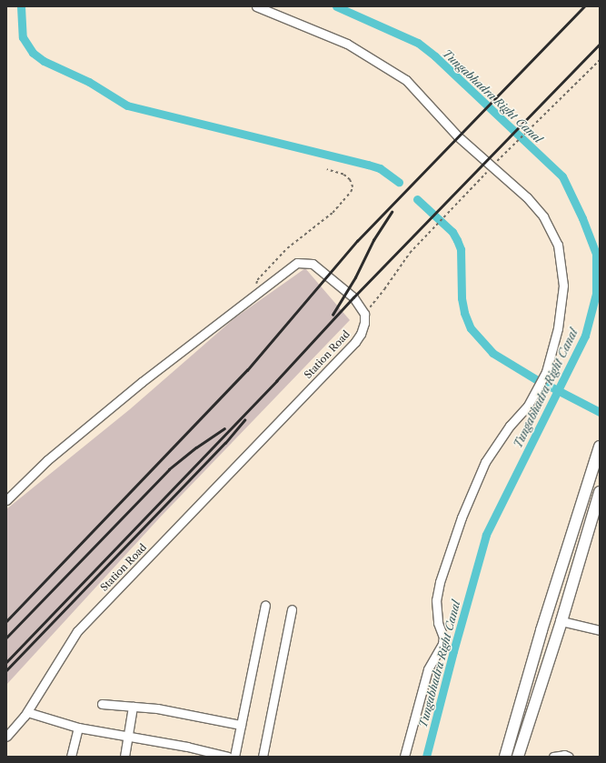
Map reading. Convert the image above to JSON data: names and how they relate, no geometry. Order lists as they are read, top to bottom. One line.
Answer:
{"streets":{"street":["Station Road"]},"water":["Tungabhadra Right Canal"]}
